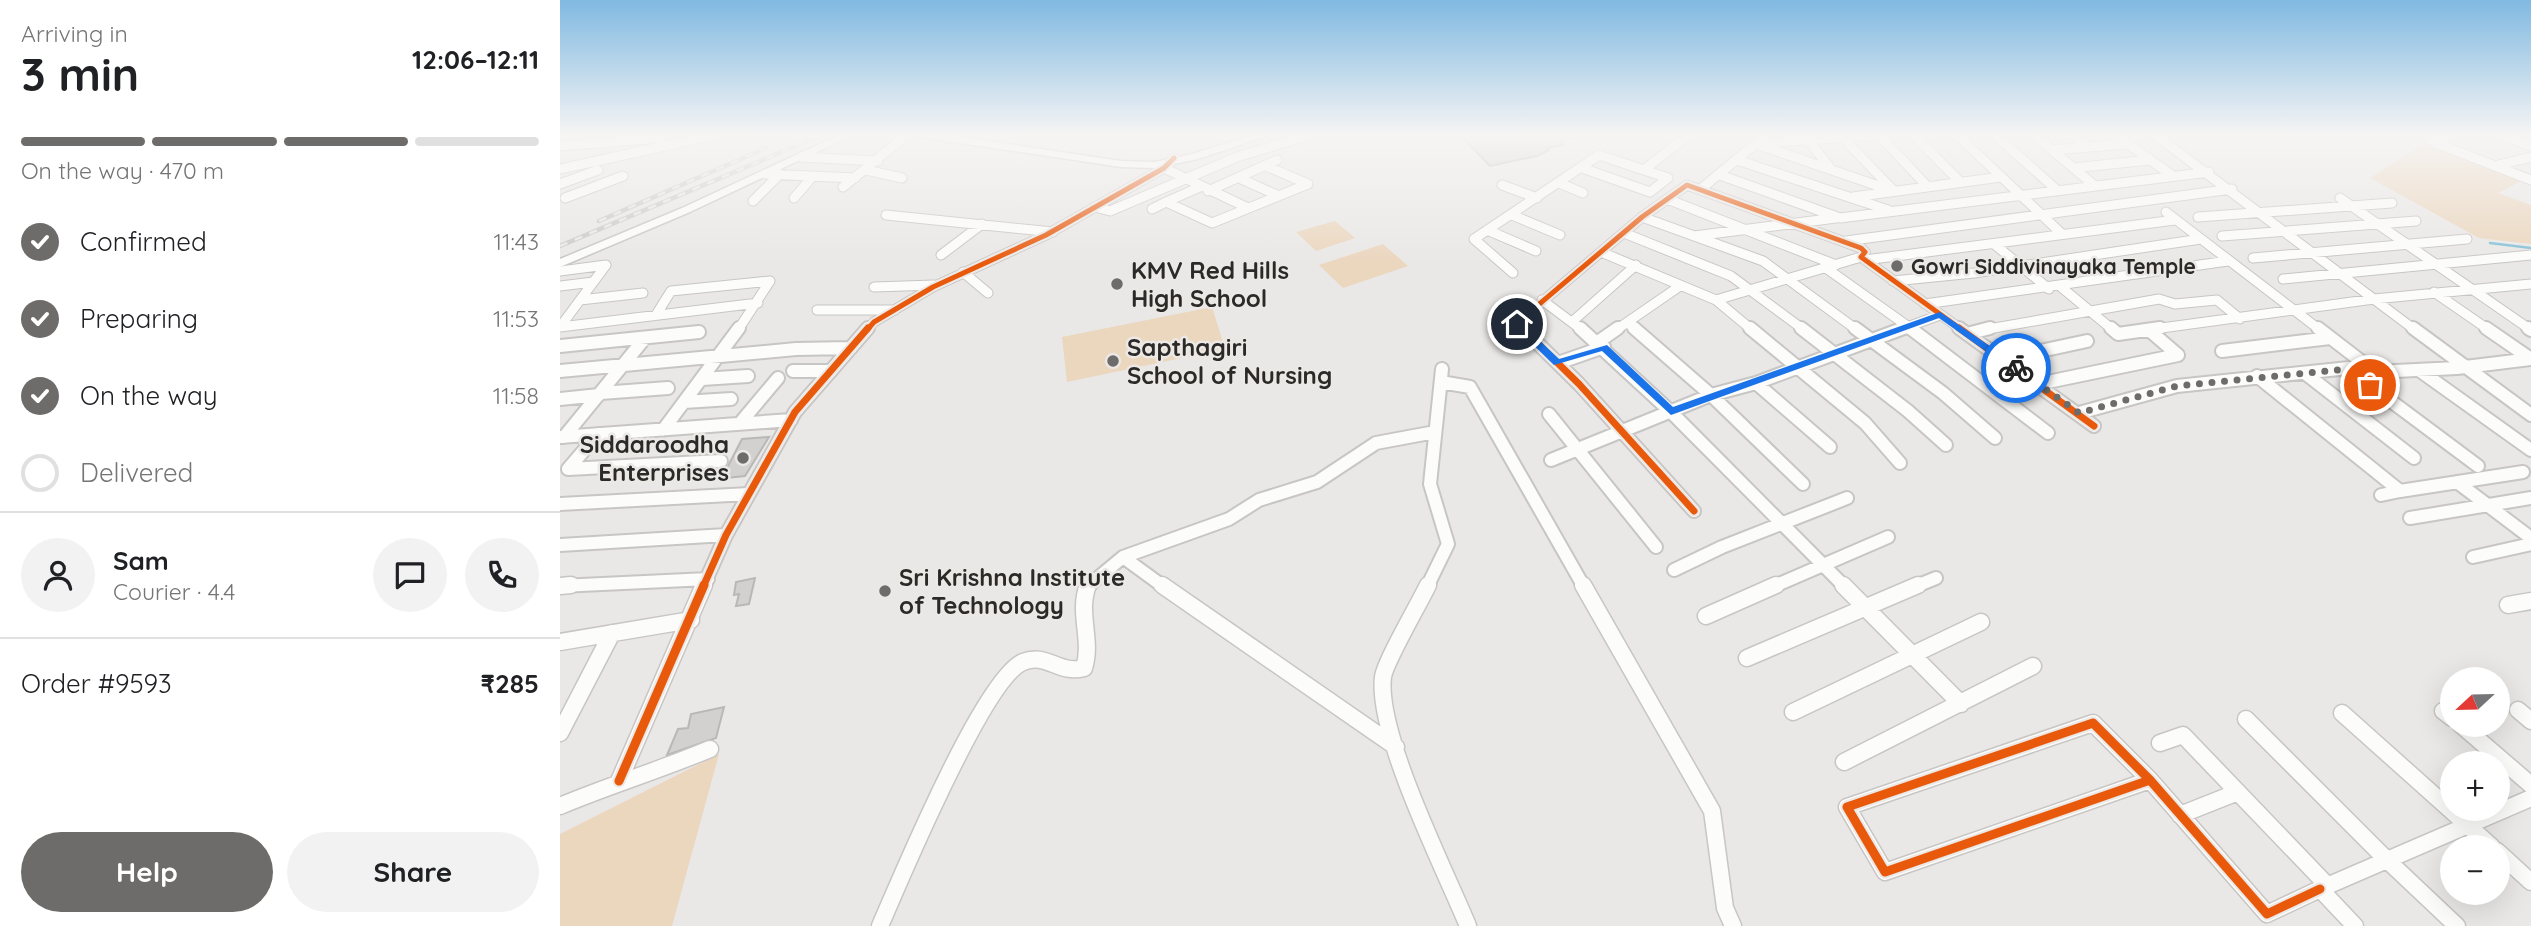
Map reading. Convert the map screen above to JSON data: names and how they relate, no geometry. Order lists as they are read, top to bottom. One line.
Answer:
{"places":["Gowri Siddivinayaka Temple","KMV Red Hills High School","Sapthagiri School of Nursing","Siddaroodha Enterprises","Sri Krishna Institute of Technology"],"north":"left","page":{"heading":["3 min","Arriving in","12:06–12:11"],"panel":["Sam","Courier · 4.4","Order #9593","₹285"],"bar":"On the way · 470 m","list":[["Confirmed","11:43"],["Preparing","11:53"],["On the way","11:58"],"Delivered"],"map_buttons":["+","−"],"buttons":["Help","Share"]}}
